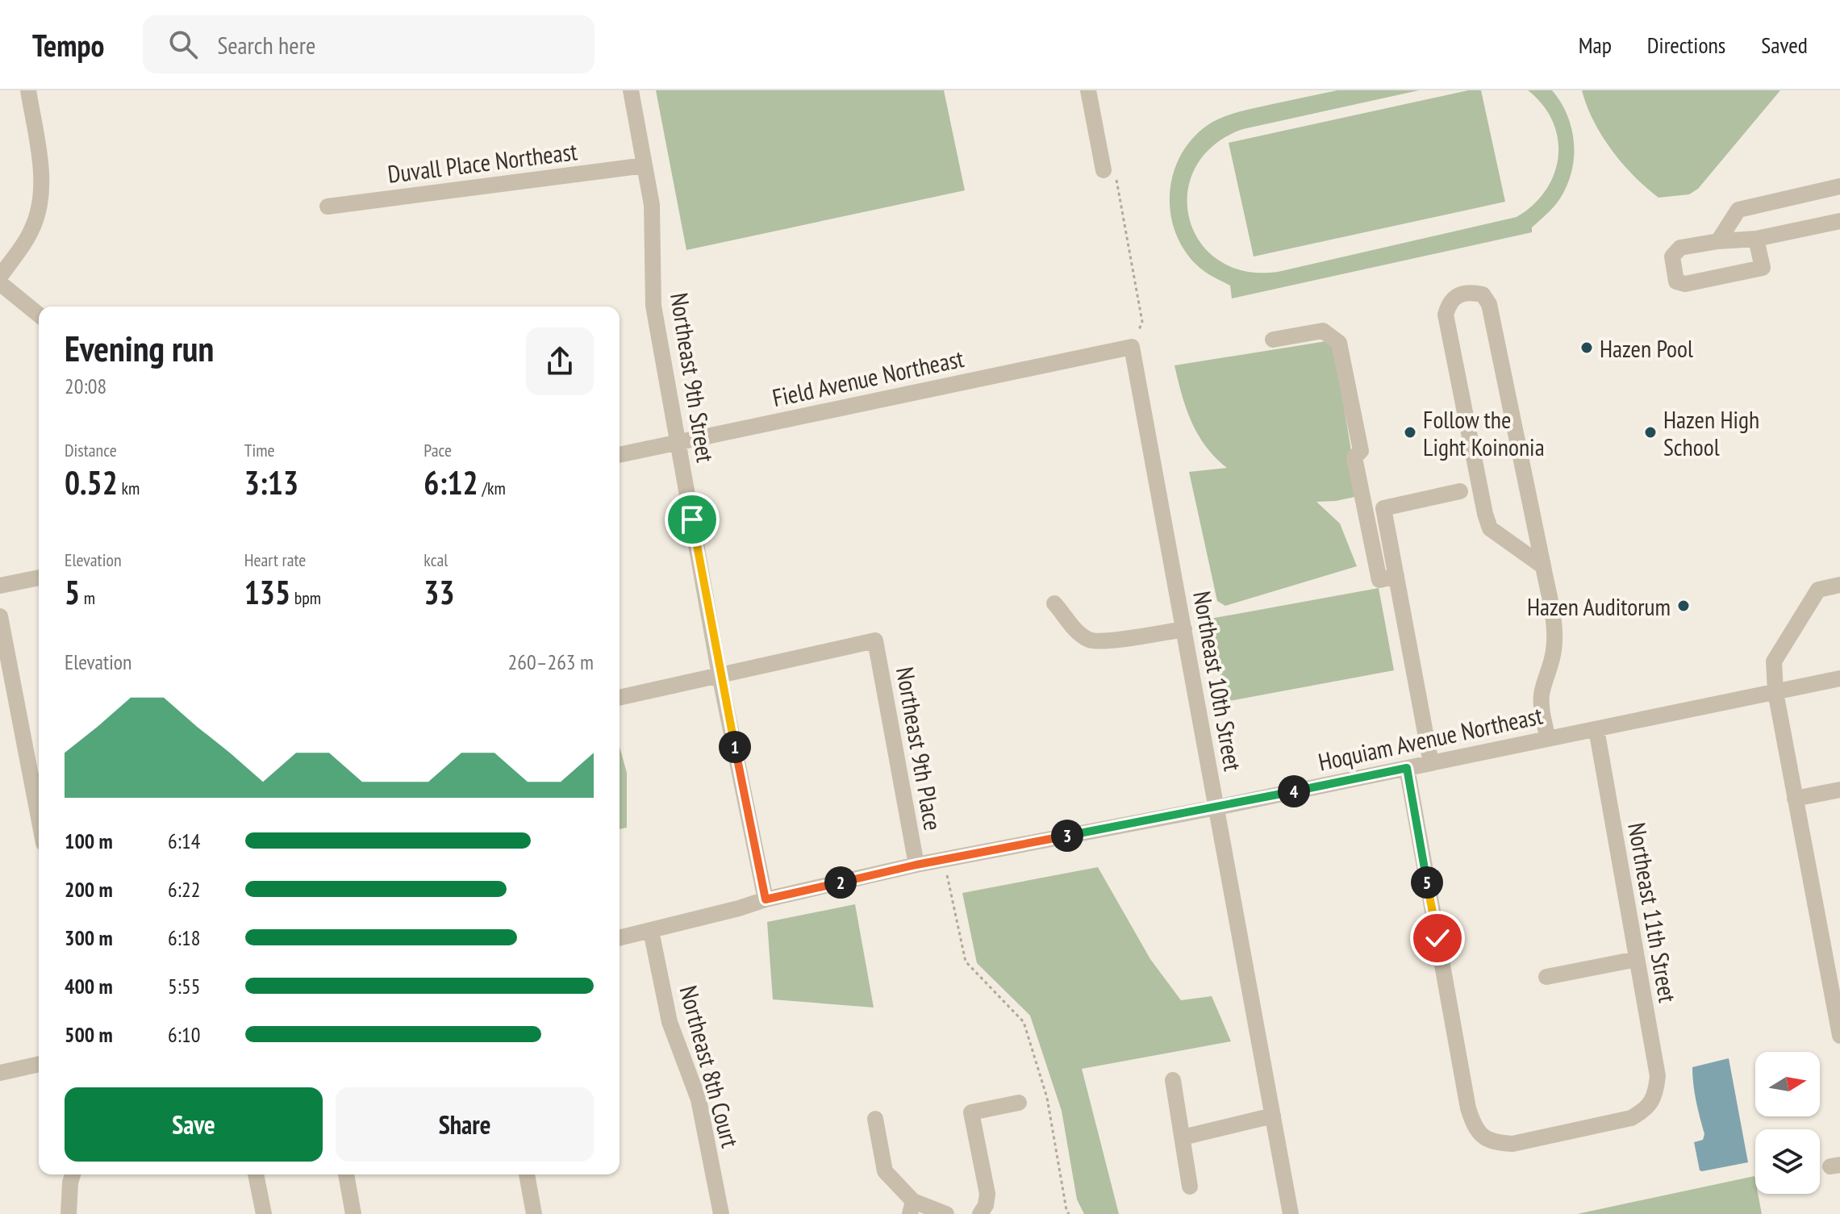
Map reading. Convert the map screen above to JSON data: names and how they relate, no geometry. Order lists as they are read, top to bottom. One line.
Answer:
{"streets":{"street":["Duvall Place Northeast","Northeast 9th Street","Field Avenue Northeast","Northeast 10th Street","Hoquiam Avenue Northeast","Northeast 9th Place","Northeast 11th Street","Northeast 8th Court"]},"crossings":[["Duvall Place Northeast","Northeast 9th Street"],["Northeast 9th Street","Field Avenue Northeast"],["Northeast 9th Street","Hoquiam Avenue Northeast"],["Northeast 9th Street","Northeast 9th Place"],["Field Avenue Northeast","Northeast 10th Street"],["Northeast 10th Street","Hoquiam Avenue Northeast"],["Hoquiam Avenue Northeast","Northeast 9th Place"],["Hoquiam Avenue Northeast","Northeast 11th Street"],["Hoquiam Avenue Northeast","Northeast 8th Court"]],"places":["Hazen Pool","Follow the Light Koinonia","Hazen High School","Hazen Auditorum"],"north":"right","page":{"header":"Tempo","search":"Search here","nav":["Map","Directions","Saved"],"heading":["Evening run","20:08"],"stats":[["Distance","0.52 km"],["Time","3:13"],["Pace","6:12 /km"],["Elevation","5 m"],["Heart rate","135 bpm"],["kcal","33"]],"chart":["Elevation","260–263 m"],"pins":["1","4","3","2","5"],"list":[{"name":"100 m","note":"6:14"},{"name":"200 m","note":"6:22"},{"name":"300 m","note":"6:18"},{"name":"400 m","note":"5:55"},{"name":"500 m","note":"6:10"}],"buttons":["Save","Share"]}}
